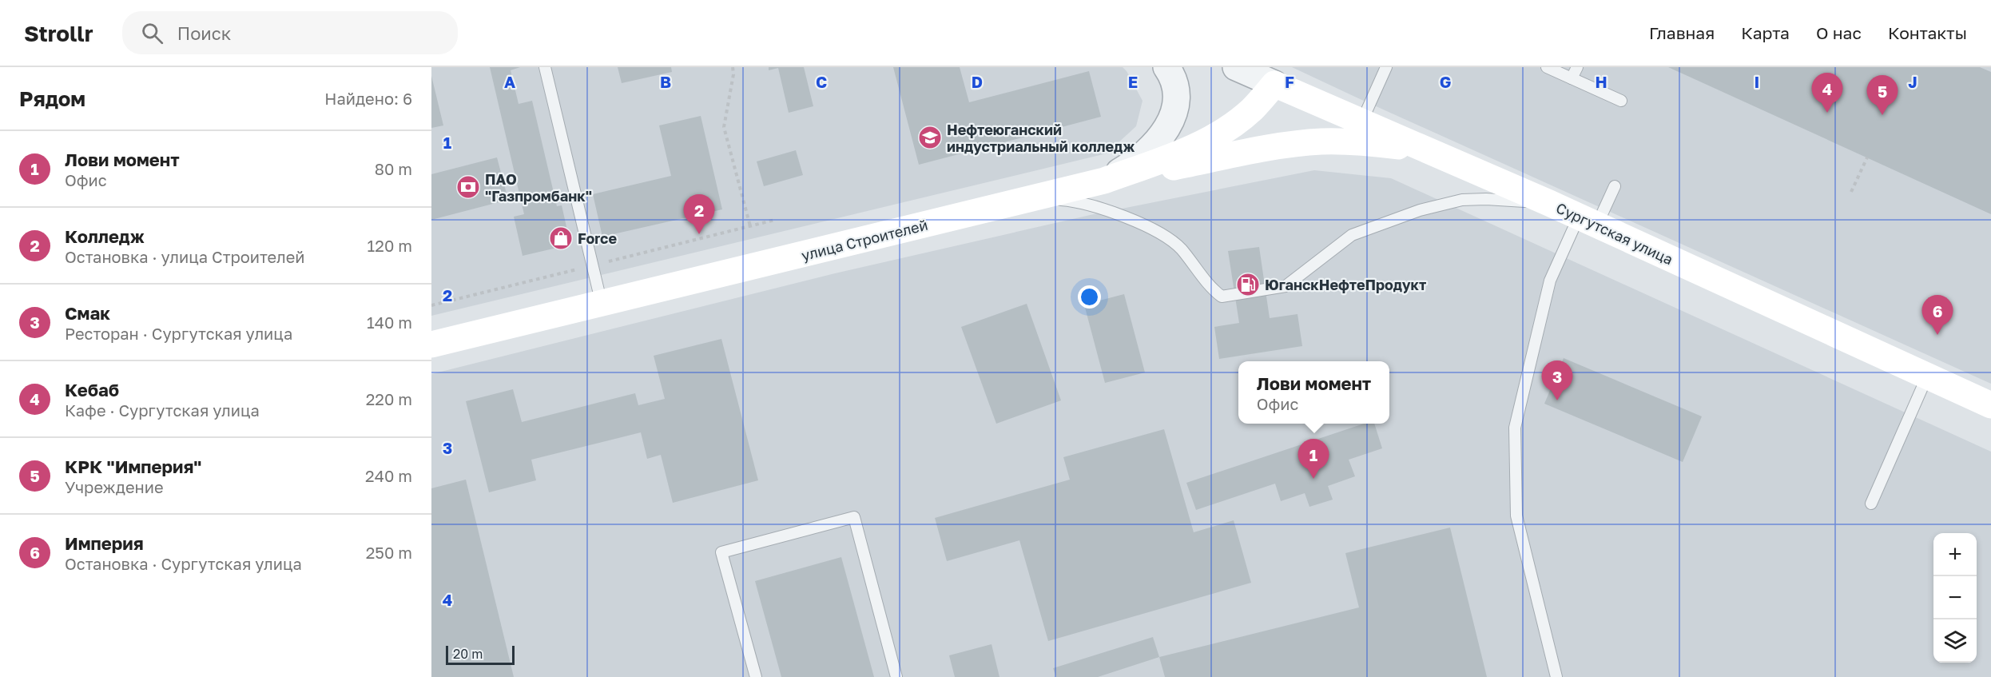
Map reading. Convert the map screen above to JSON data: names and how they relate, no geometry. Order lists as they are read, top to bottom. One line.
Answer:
{"streets":{"main road":["Сургутская улица","улица Строителей"]},"crossings":[["Сургутская улица","улица Строителей"]],"places":{"school or university":["Нефтеюганский индустриальный колледж"],"bank":["ПАО \"Газпромбанк\""],"shop":["Force"],"fuel station":["ЮганскНефтеПродукт"]},"scale_bar":"20 m","page":{"header":"Strollr","search":"Поиск","nav":["Главная","Карта","О нас","Контакты"],"heading":["Рядом","Найдено: 6"],"pins":["4","5","2","6","3","1"],"list":[{"mark":"1","name":"Лови момент","note":"Офис","value":"80 m"},{"mark":"2","name":"Колледж","note":"Остановка · улица Строителей","value":"120 m"},{"mark":"3","name":"Смак","note":"Ресторан · Сургутская улица","value":"140 m"},{"mark":"4","name":"Кебаб","note":"Кафе · Сургутская улица","value":"220 m"},{"mark":"5","name":"КРК \"Империя\"","note":"Учреждение","value":"240 m"},{"mark":"6","name":"Империя","note":"Остановка · Сургутская улица","value":"250 m"}],"popup":["Лови момент","Офис"],"map_buttons":["+","−"],"scale":"20 m"},"grid":{"columns":["A","B","C","D","E","F","G","H","I","J"],"rows":["1","2","3","4"]}}
